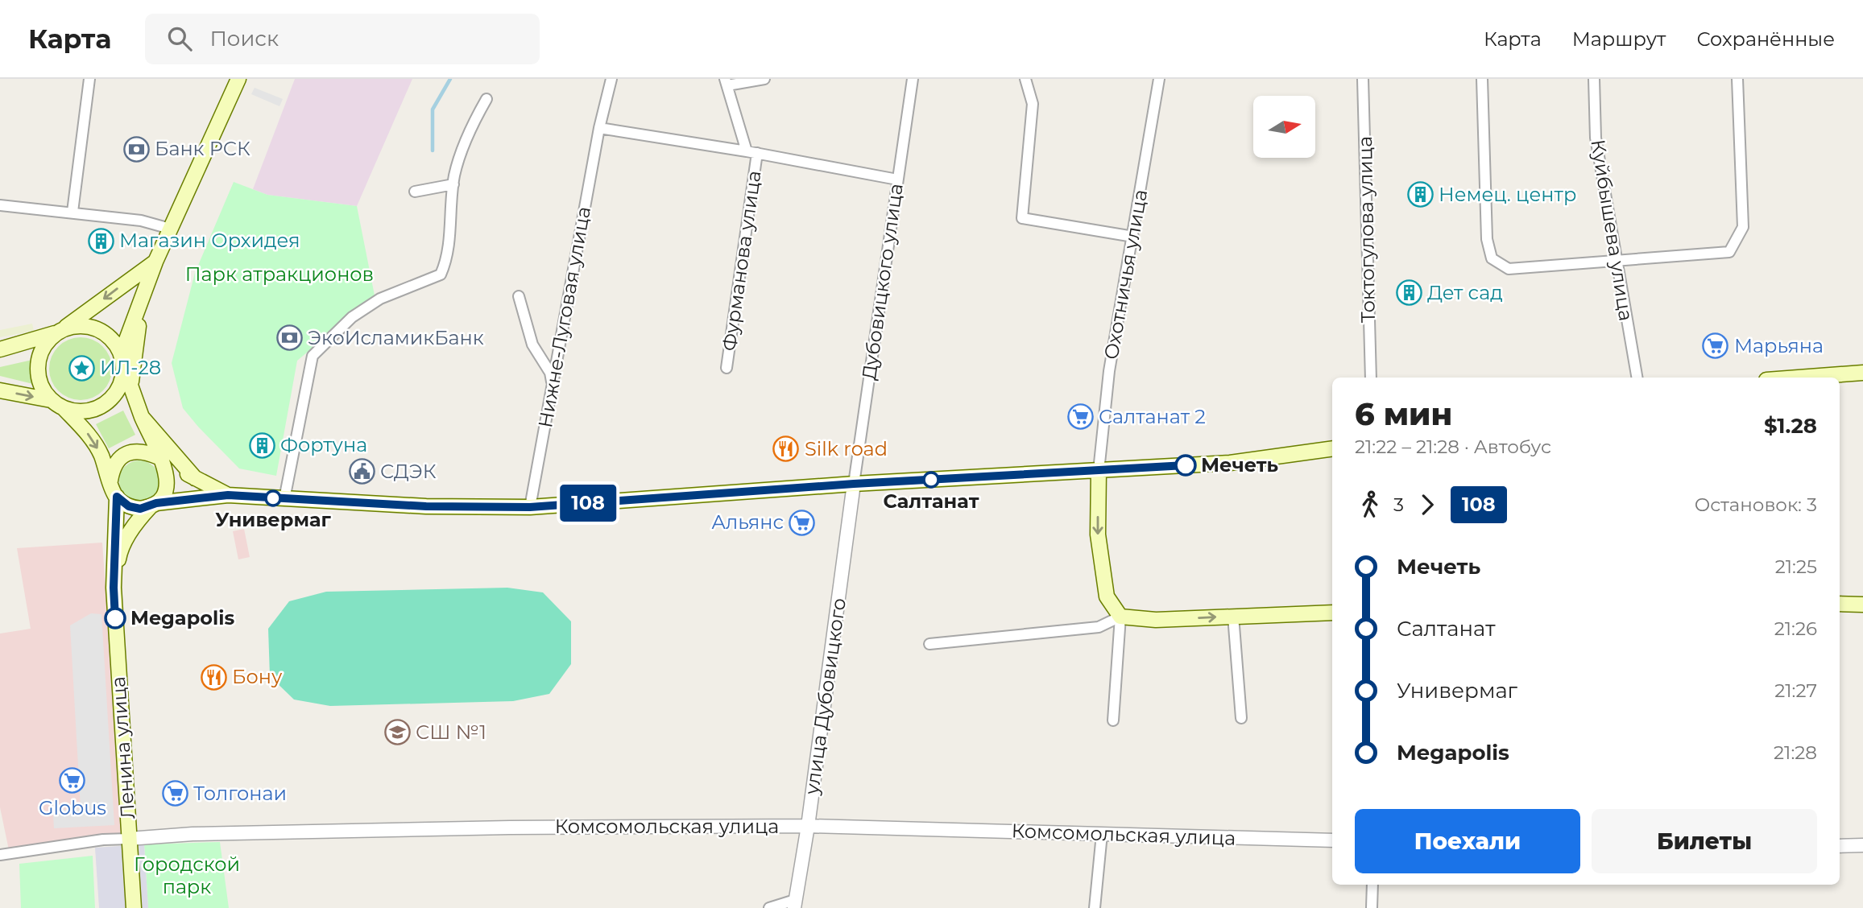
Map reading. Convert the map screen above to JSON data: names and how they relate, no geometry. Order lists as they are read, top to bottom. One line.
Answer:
{"streets":{"main road":["Ленина улица"],"street":["Токтогулова улица","Куйбышева улица","Фурманова улица","Охотничья улица","Дубовицкого улица","Нижне-Луговая улица","улица Дубовицкого","Комсомольская улица"]},"crossings":[["Фурманова улица","Дубовицкого улица"],["Фурманова улица","Нижне-Луговая улица"],["Дубовицкого улица","улица Дубовицкого"],["улица Дубовицкого","Комсомольская улица"],["Ленина улица","Комсомольская улица"]],"parks":["Парк атракционов","Городской парк"],"places":{"bank":["Банк РСК","ЭкоИсламикБанк"],"building":["Немец. центр","Магазин Орхидея","Дет сад","Фортуна"],"supermarket":["Марьяна","Салтанат 2","Альянс","Globus","Толгонаи"],"place":["ИЛ-28"],"restaurant":["Silk road","Бону"],"other":["Мечеть","Салтанат","Универмаг","Megapolis"],"public building":["СДЭК"],"school or university":["СШ №1"]},"lines":["bus line 108"],"north":"right","page":{"header":"Карта","search":"Поиск","nav":["Карта","Маршрут","Сохранённые"],"on_map":"108","heading":["6 мин","21:22 – 21:28 · Автобус","$1.28"],"legs":["3","108","Остановок: 3"],"list":[{"name":"Мечеть","value":"21:25"},{"name":"Салтанат","value":"21:26"},{"name":"Универмаг","value":"21:27"},{"name":"Megapolis","value":"21:28"}],"buttons":["Поехали","Билеты"]}}
